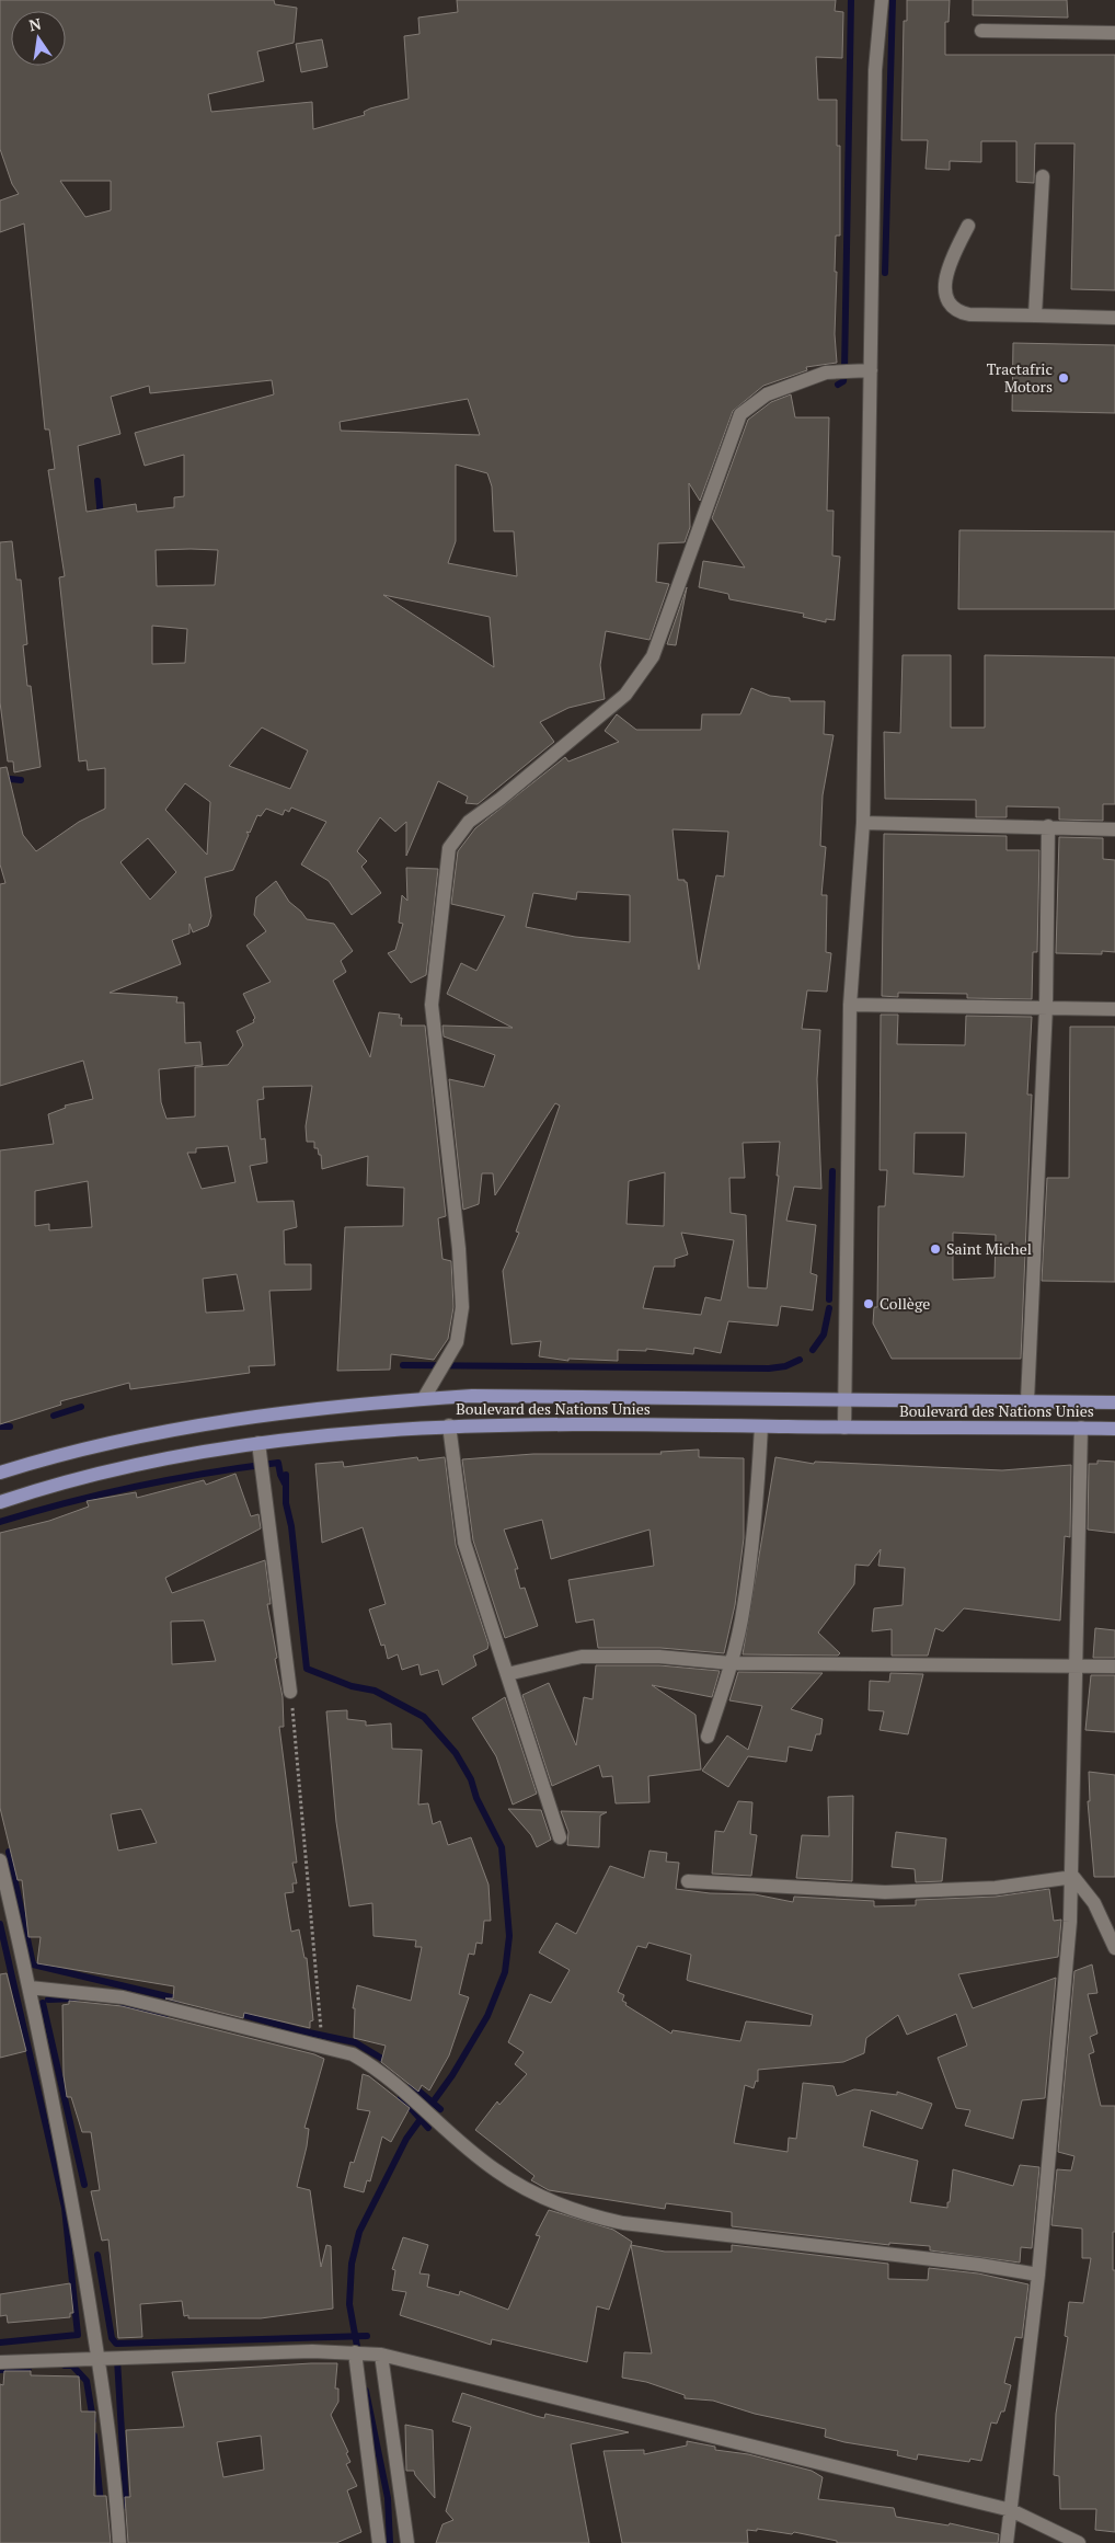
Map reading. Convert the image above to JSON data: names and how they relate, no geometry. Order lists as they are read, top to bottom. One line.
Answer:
{"streets":{"main road":["Boulevard des Nations Unies"]},"places":["Tractafric Motors","Saint Michel","Collège"],"north":"top"}
